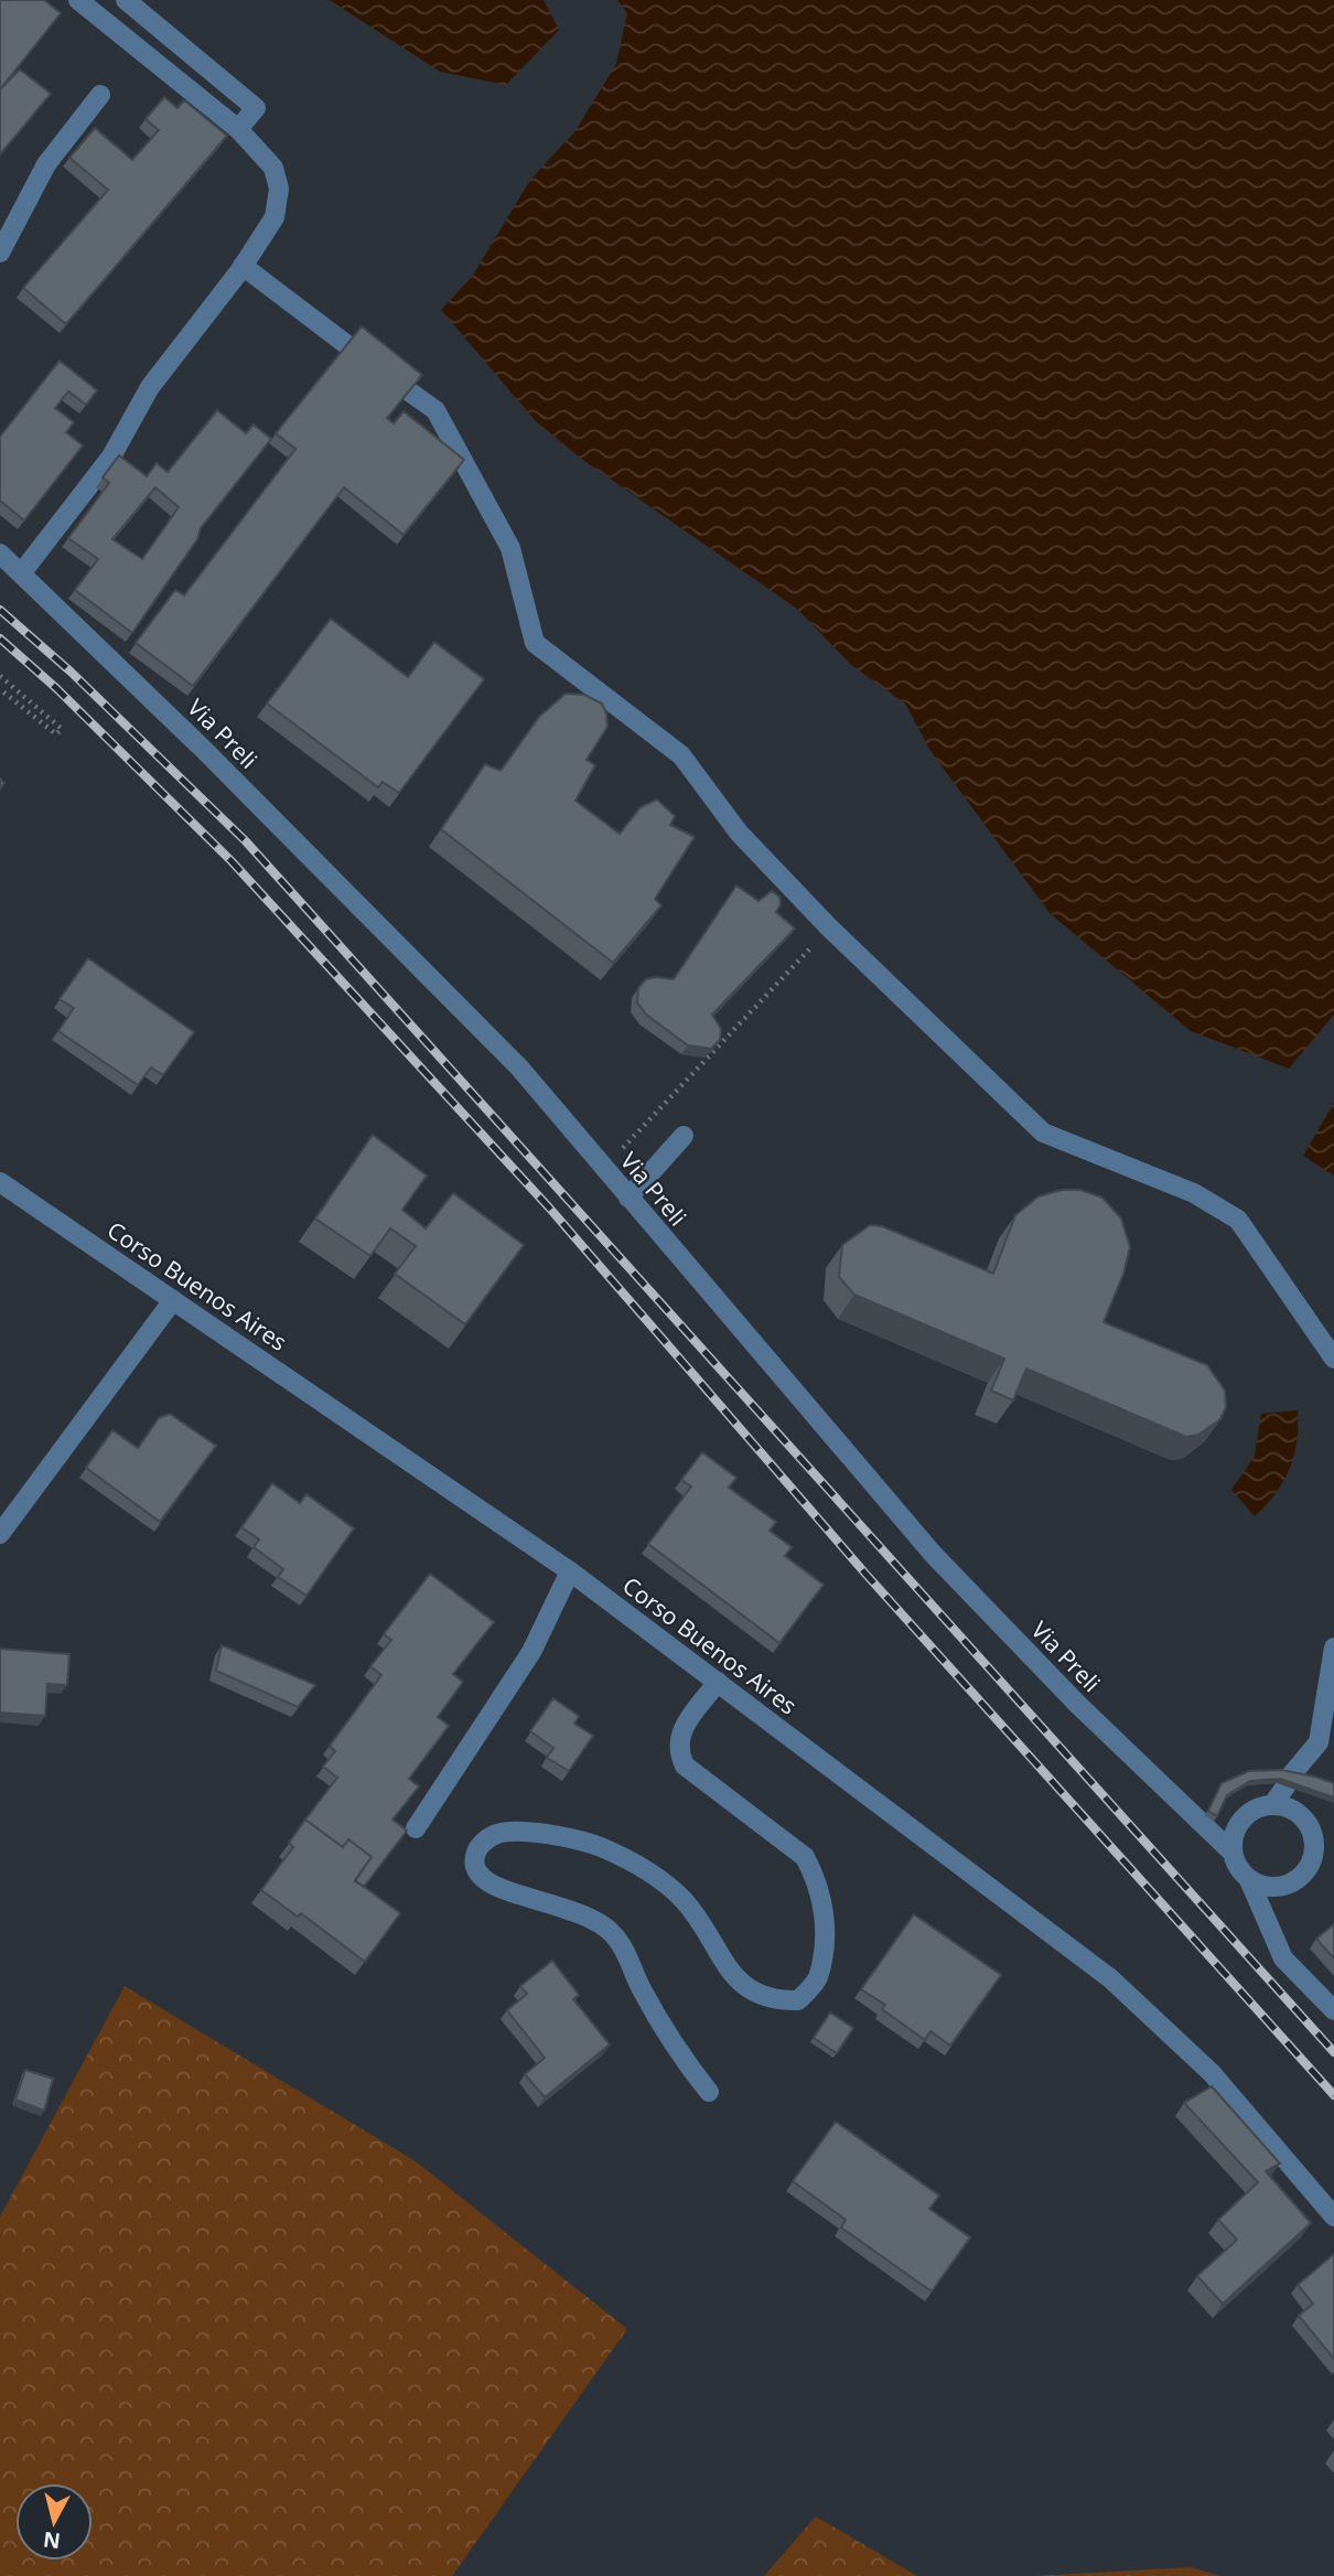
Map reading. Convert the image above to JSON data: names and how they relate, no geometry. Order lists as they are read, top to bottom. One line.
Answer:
{"streets":{"street":["Via Preli","Corso Buenos Aires"]},"north":"bottom"}
